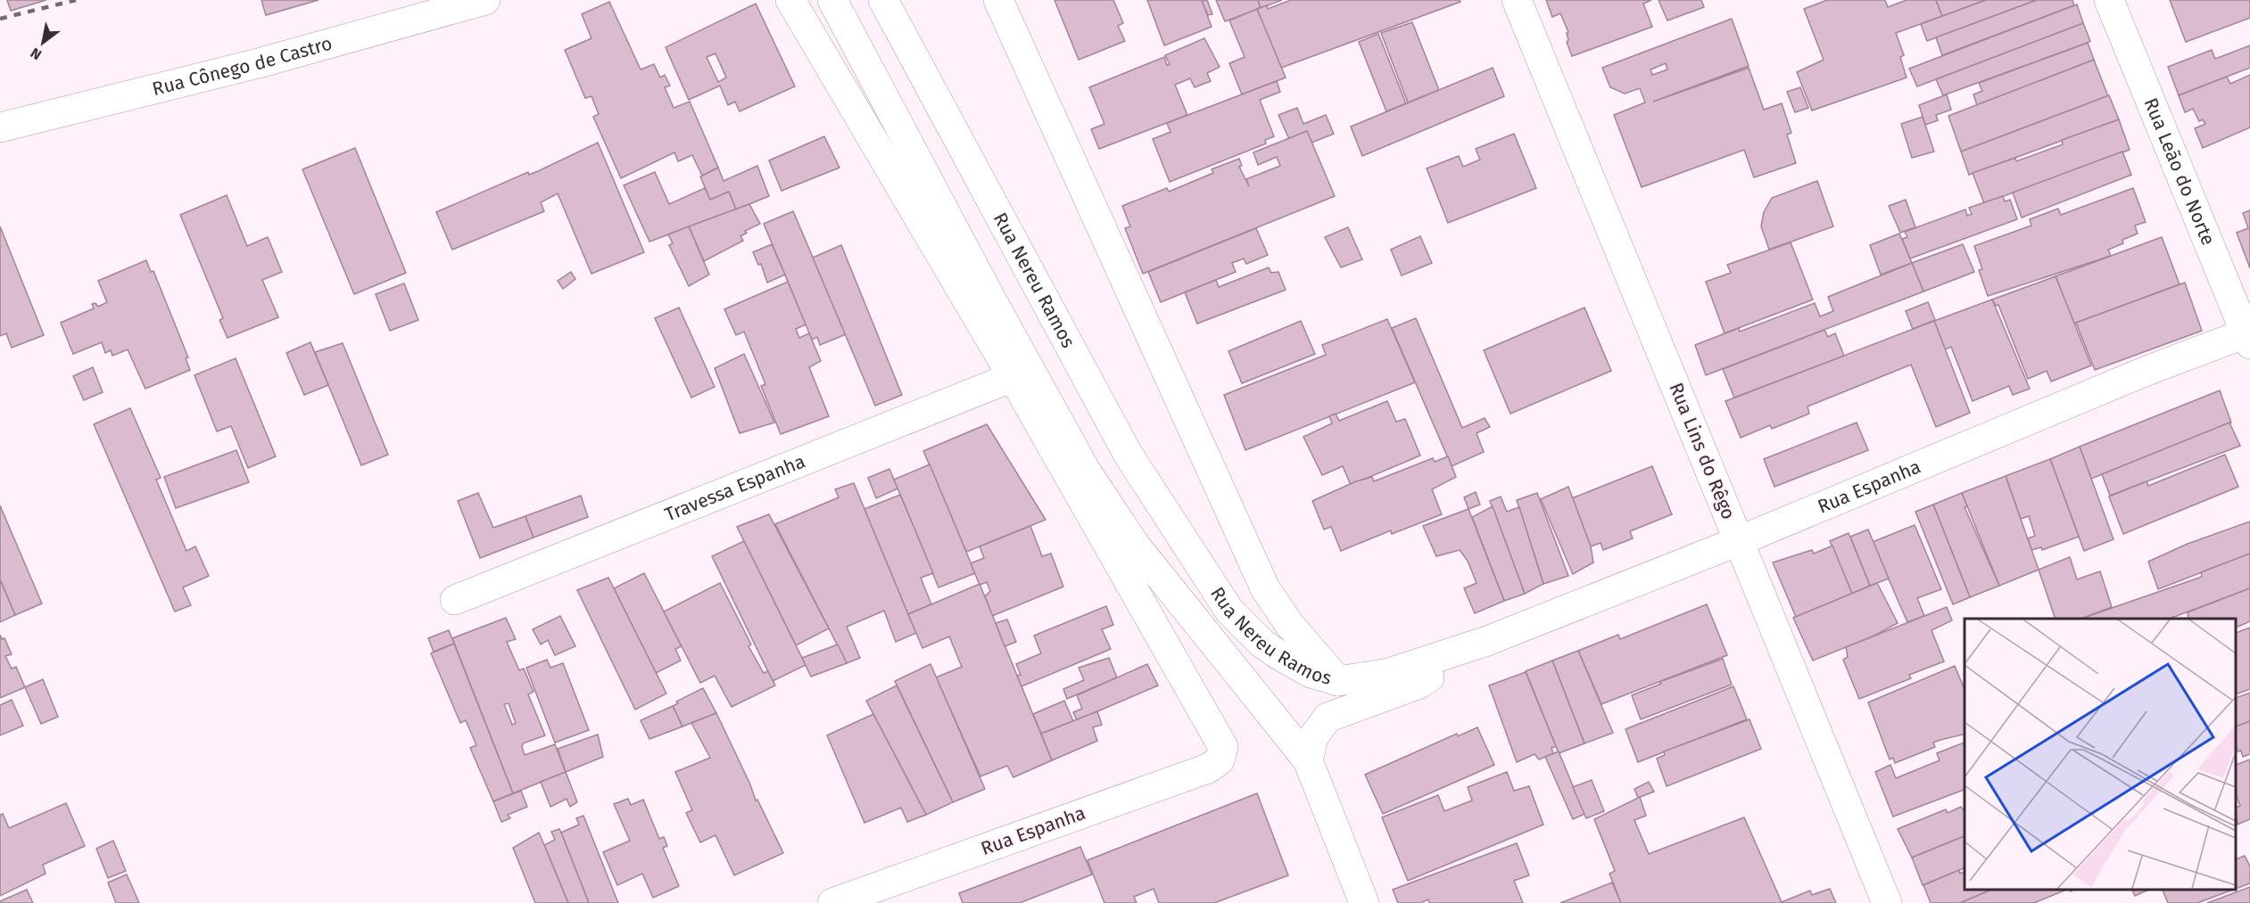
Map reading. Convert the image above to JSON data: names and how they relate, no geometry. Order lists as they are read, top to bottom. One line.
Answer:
{"streets":{"street":["Rua Cônego de Castro","Rua Leão do Norte","Rua Nereu Ramos","Rua Lins do Rêgo","Rua Espanha","Travessa Espanha"]},"crossings":[["Rua Leão do Norte","Rua Espanha"],["Rua Nereu Ramos","Rua Espanha"],["Rua Lins do Rêgo","Rua Espanha"],["Rua Espanha","Travessa Espanha"]],"north":"bottom left"}
